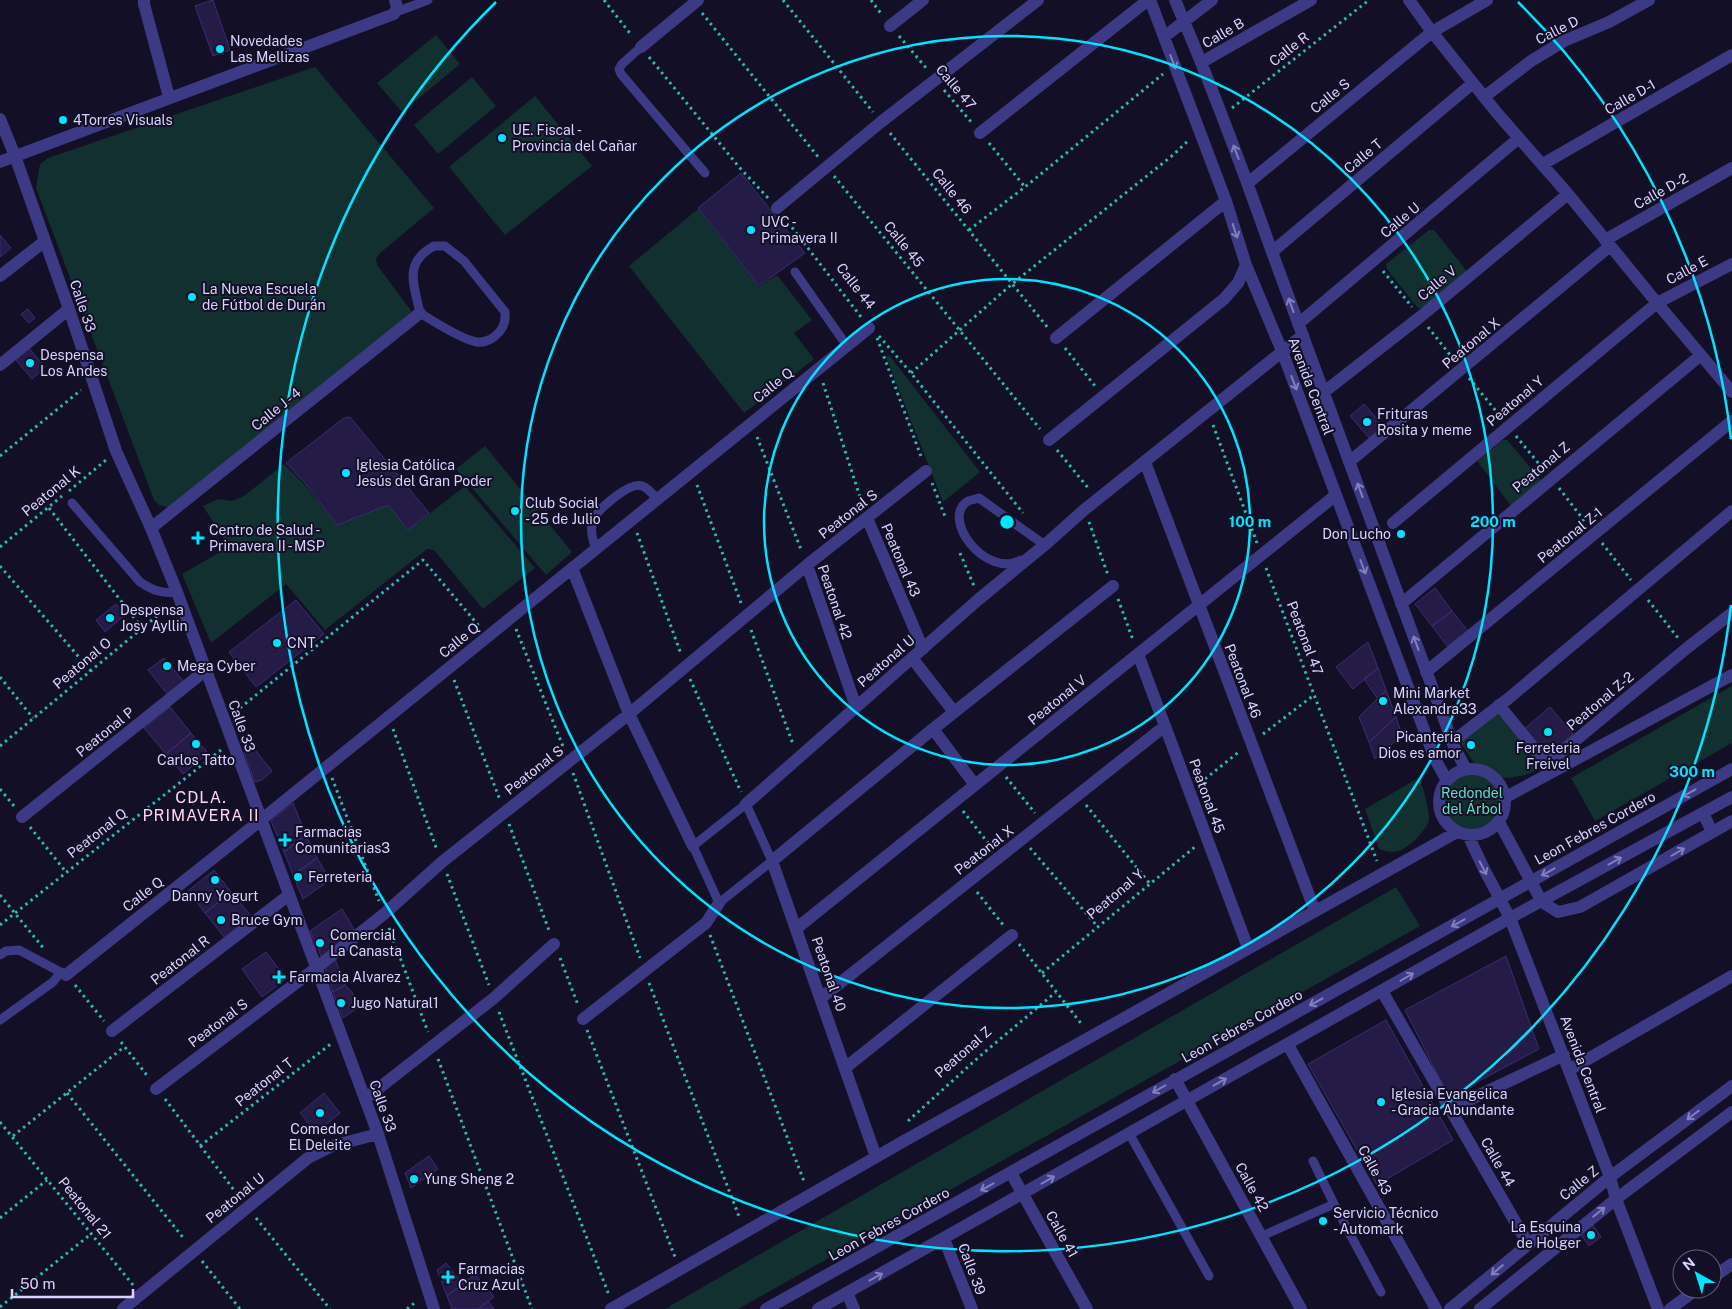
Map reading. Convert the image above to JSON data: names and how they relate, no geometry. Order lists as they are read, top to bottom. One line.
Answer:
{"streets":{"street":["Calle D","Calle B","Calle S","Calle D-1","Calle T","Calle D-2","Calle U","Calle E","Calle V","Calle 44","Calle 33","Peatonal X","Calle Q","Avenida Central","Peatonal Y","Calle J - 4","Peatonal Z","Peatonal S","Peatonal Z-1","Peatonal 43","Peatonal 42","Peatonal U","Peatonal 46","Peatonal V","Peatonal Z-2","Peatonal P","Peatonal 45","Leon Febres Cordero","Peatonal R","Peatonal 40","Calle 43","Calle Z","Calle 42","Calle 41","Calle 39"],"path":["Calle R","Calle 47","Calle 46","Calle 45","Peatonal K","Peatonal 47","Peatonal O","Peatonal Q","Peatonal T","Peatonal 21"]},"crossings":[["Calle B","Avenida Central"],["Calle R","Avenida Central"],["Calle S","Avenida Central"],["Calle T","Avenida Central"],["Calle D-2","Peatonal X"],["Calle U","Avenida Central"],["Calle U","Peatonal 47"],["Calle U","Peatonal U"],["Calle U","Peatonal 46"],["Calle 45","Peatonal U"],["Calle E","Peatonal Y"],["Calle V","Avenida Central"],["Calle 44","Calle Q"],["Calle 44","Calle Z"],["Calle 33","Calle Q"],["Calle 33","Calle J - 4"],["Calle 33","Peatonal K"],["Calle 33","Peatonal S"],["Calle 33","Peatonal U"],["Calle 33","Peatonal O"],["Calle 33","Peatonal P"],["Calle 33","Peatonal Q"],["Calle 33","Peatonal R"],["Calle 33","Peatonal T"],["Peatonal X","Avenida Central"],["Peatonal X","Peatonal 45"],["Peatonal X","Peatonal 40"],["Calle Q","Peatonal 43"],["Calle Q","Peatonal 42"],["Avenida Central","Peatonal Z"],["Avenida Central","Peatonal Z-1"],["Avenida Central","Peatonal V"],["Avenida Central","Leon Febres Cordero"],["Avenida Central","Calle Z"],["Peatonal Y","Peatonal 45"],["Peatonal S","Peatonal 43"],["Peatonal S","Peatonal 42"],["Peatonal 43","Peatonal U"],["Peatonal 42","Peatonal U"],["Peatonal 47","Peatonal V"],["Peatonal U","Peatonal 46"],["Peatonal U","Peatonal 40"],["Peatonal U","Peatonal 21"],["Peatonal 46","Peatonal V"],["Peatonal V","Peatonal 45"],["Peatonal V","Peatonal 40"],["Leon Febres Cordero","Calle 42"],["Leon Febres Cordero","Calle 41"]],"districts":["CDLA. PRIMAVERA II"],"parks":["Redondel del Árbol"],"places":{"other":["Novedades Las Mellizas","4Torres Visuals","UE. Fiscal - Provincia del Cañar","UVC - Primavera II","La Nueva Escuela de Fútbol de Durán","Despensa Los Andes","Frituras Rosita y meme","Iglesia Católica Jesús del Gran Poder","Club Social - 25 de Julio","Don Lucho","Despensa Josy Ayllin","CNT","Mega Cyber","Mini Market Alexandra33","Ferreteria Freivel","Carlos Tatto","Picanteria Dios es amor","Ferreteria","Danny Yogurt","Bruce Gym","Comercial La Canasta","Jugo Natural1","Iglesia Evangelica - Gracia Abundante","Comedor El Deleite","Yung Sheng 2","Servicio Técnico - Automark","La Esquina de Holger"],"health":["Centro de Salud - Primavera II - MSP","Farmacias Comunitarias3","Farmacia Alvarez","Farmacias Cruz Azul"]},"scale_bar":"50 m","north":"top left","rings":["100 m","200 m","300 m"]}
